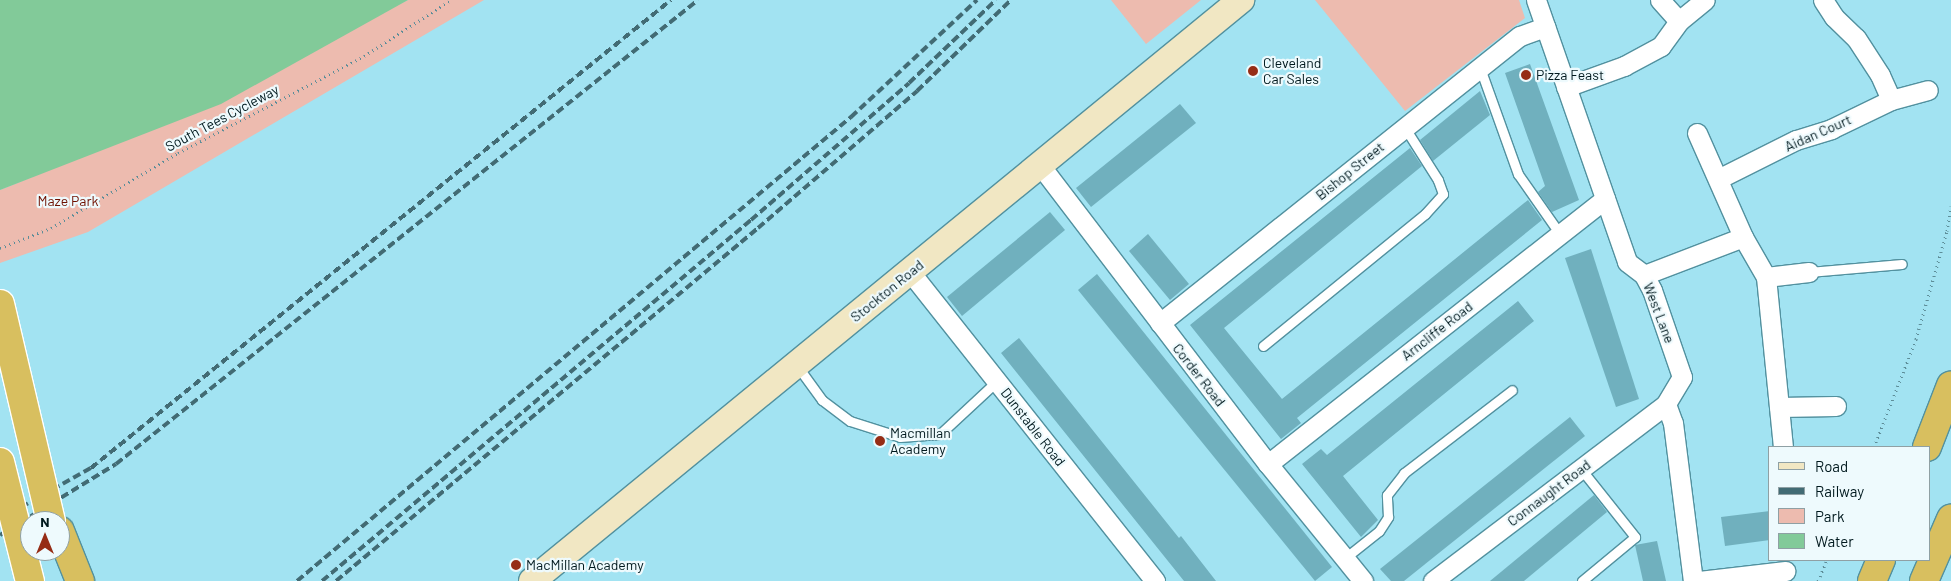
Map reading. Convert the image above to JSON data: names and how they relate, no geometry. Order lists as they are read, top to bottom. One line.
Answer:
{"streets":{"main road":["Stockton Road"],"street":["Aidan Court","Bishop Street","West Lane","Arncliffe Road","Corder Road","Dunstable Road","Connaught Road"],"path":["South Tees Cycleway"]},"crossings":[["Bishop Street","West Lane"],["Bishop Street","Corder Road"],["Stockton Road","Corder Road"],["Stockton Road","Dunstable Road"],["West Lane","Arncliffe Road"],["West Lane","Connaught Road"],["Arncliffe Road","Corder Road"]],"parks":["Maze Park"],"places":["Cleveland Car Sales","Pizza Feast","Macmillan Academy","MacMillan Academy"],"legend":["Road","Railway","Park","Water"],"north":"top"}
